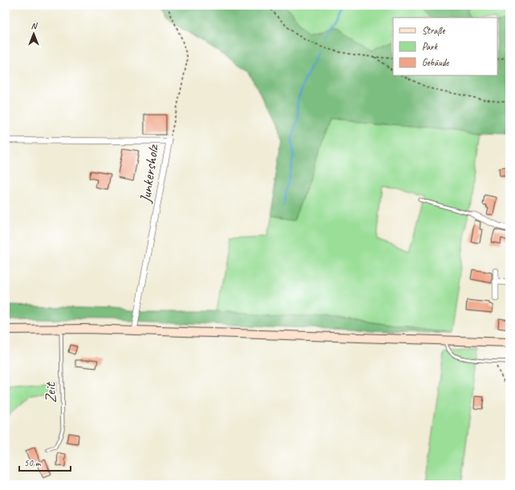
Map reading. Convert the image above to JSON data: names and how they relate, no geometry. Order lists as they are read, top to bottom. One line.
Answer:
{"streets":{"street":["Junkersholz"],"lane":["Zeit"]},"legend":["Straße","Park","Gebäude"],"scale_bar":"50 m","north":"top"}
